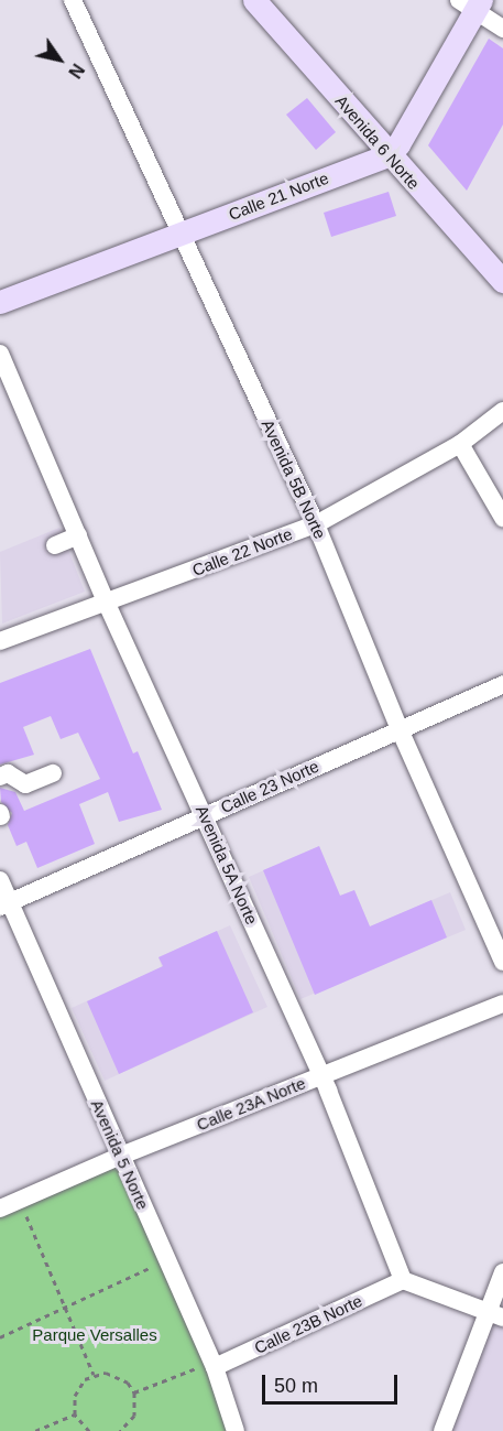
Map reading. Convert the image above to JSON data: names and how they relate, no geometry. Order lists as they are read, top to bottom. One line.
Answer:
{"streets":{"main road":["Avenida 6 Norte","Calle 21 Norte"],"street":["Avenida 5B Norte","Calle 22 Norte","Calle 23 Norte","Avenida 5A Norte","Calle 23A Norte","Avenida 5 Norte","Calle 23B Norte"]},"crossings":[["Avenida 6 Norte","Calle 21 Norte"],["Calle 21 Norte","Avenida 5B Norte"],["Avenida 5B Norte","Calle 22 Norte"],["Avenida 5B Norte","Calle 23 Norte"],["Calle 22 Norte","Avenida 5A Norte"],["Calle 23 Norte","Avenida 5A Norte"],["Calle 23 Norte","Avenida 5 Norte"],["Avenida 5A Norte","Calle 23A Norte"],["Avenida 5A Norte","Calle 23B Norte"],["Calle 23A Norte","Avenida 5 Norte"],["Avenida 5 Norte","Calle 23B Norte"]],"parks":["Parque Versalles"],"scale_bar":"50 m","north":"bottom right"}
